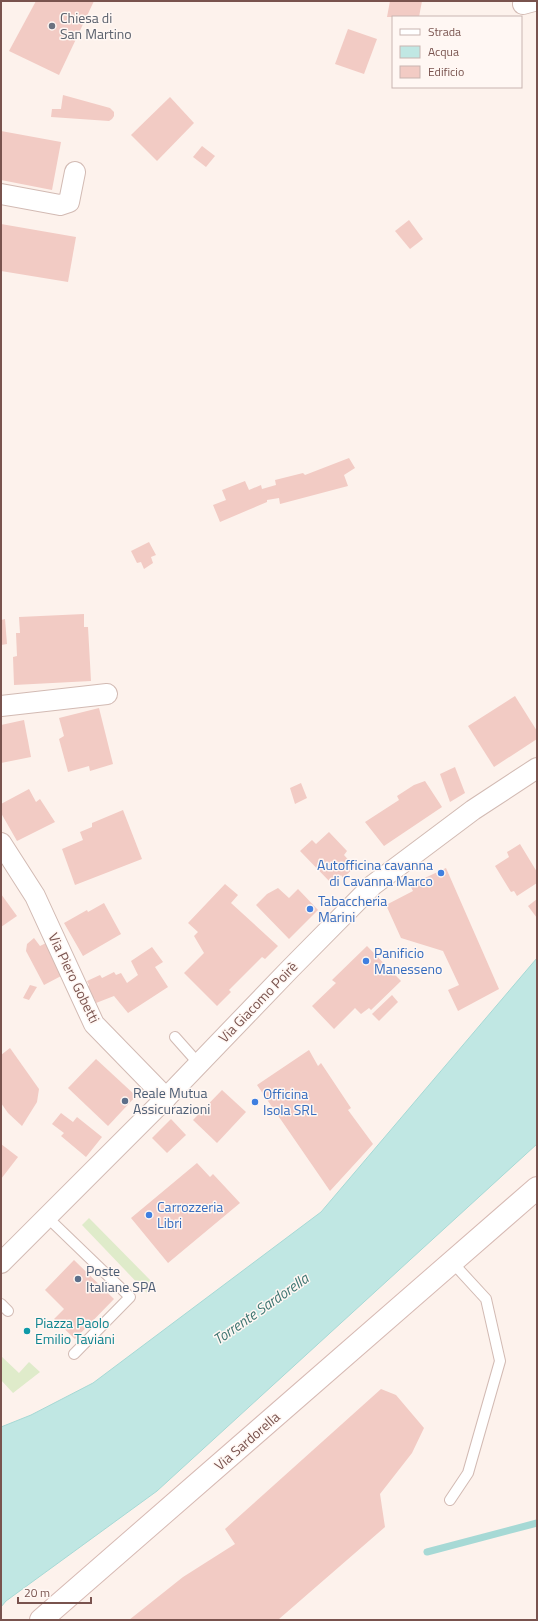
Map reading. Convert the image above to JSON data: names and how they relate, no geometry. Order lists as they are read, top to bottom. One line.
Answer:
{"streets":{"main road":["Via Sardorella"],"street":["Via Piero Gobetti","Via Giacomo Poirè"]},"crossings":[["Via Piero Gobetti","Via Giacomo Poirè"]],"water":["Torrente Sardorella"],"places":["Chiesa di San Martino","Autofficina cavanna di Cavanna Marco","Tabaccheria Marini","Panificio Manesseno","Reale Mutua Assicurazioni","Officina Isola SRL","Carrozzeria Libri","Poste Italiane SPA","Piazza Paolo Emilio Taviani"],"legend":["Strada","Acqua","Edificio"],"scale_bar":"20 m"}
